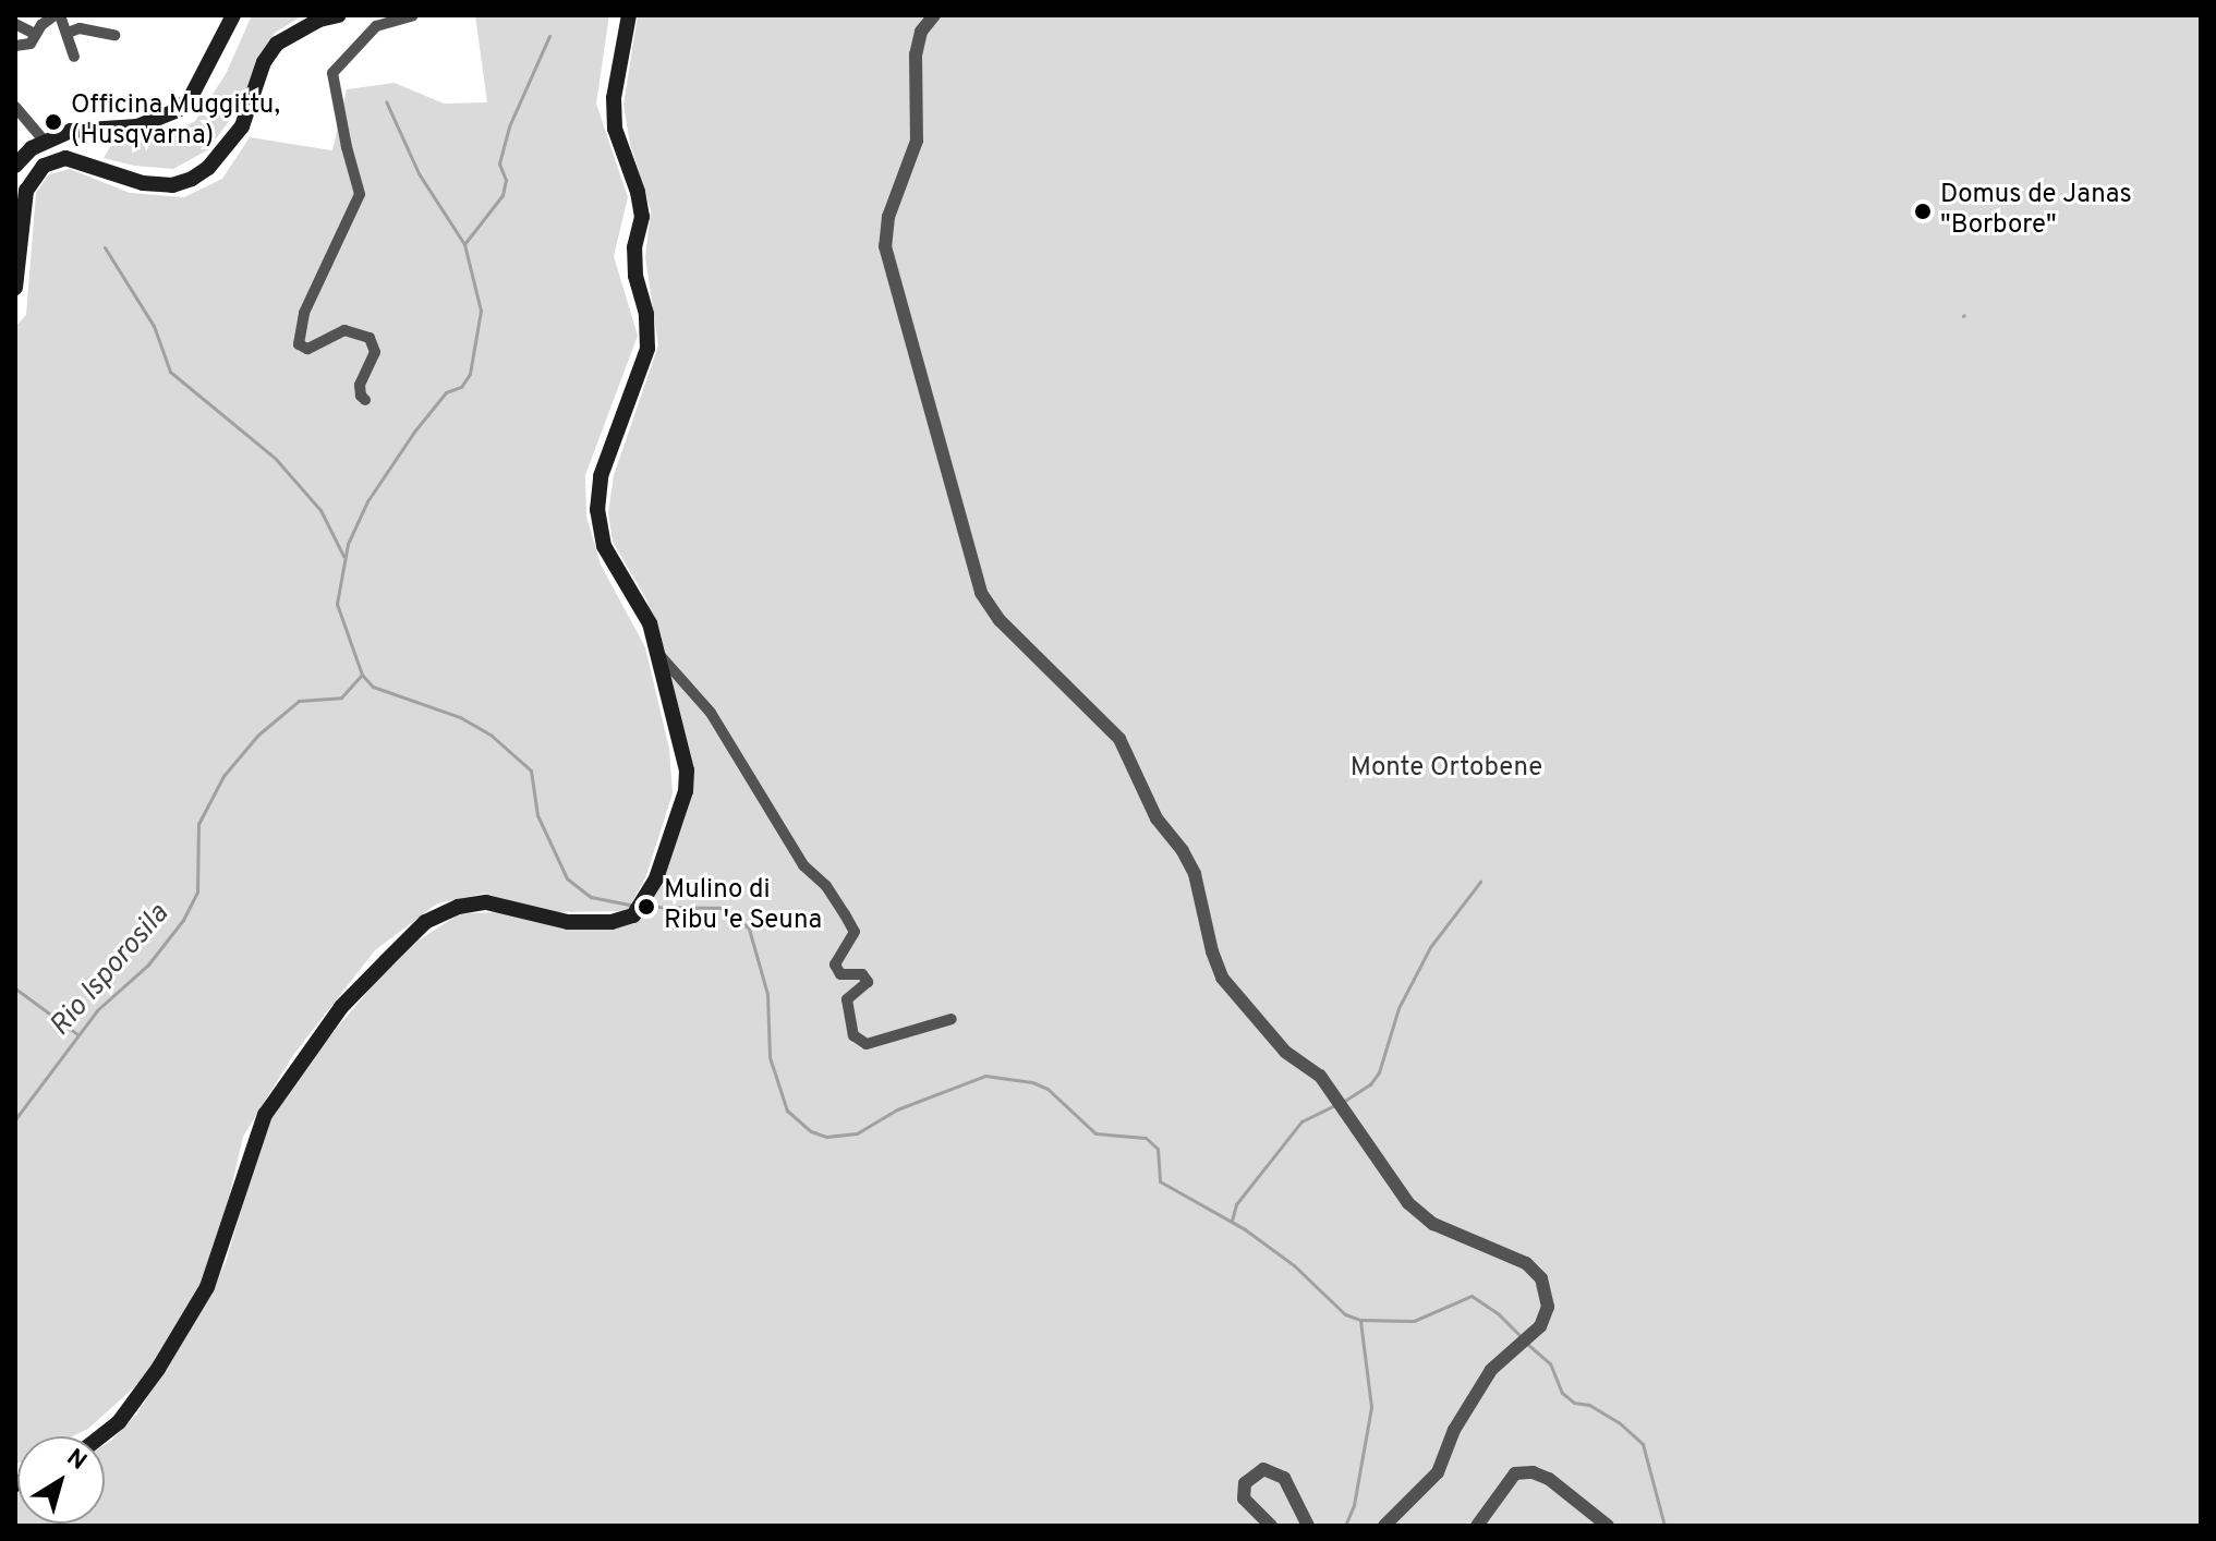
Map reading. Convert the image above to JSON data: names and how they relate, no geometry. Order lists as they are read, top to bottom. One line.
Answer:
{"water":["Rio Isporosila"],"parks":["Monte Ortobene"],"places":["Officina Muggittu, (Husqvarna)","Domus de Janas \"Borbore\"","Mulino di Ribu 'e Seuna"],"north":"top right"}
